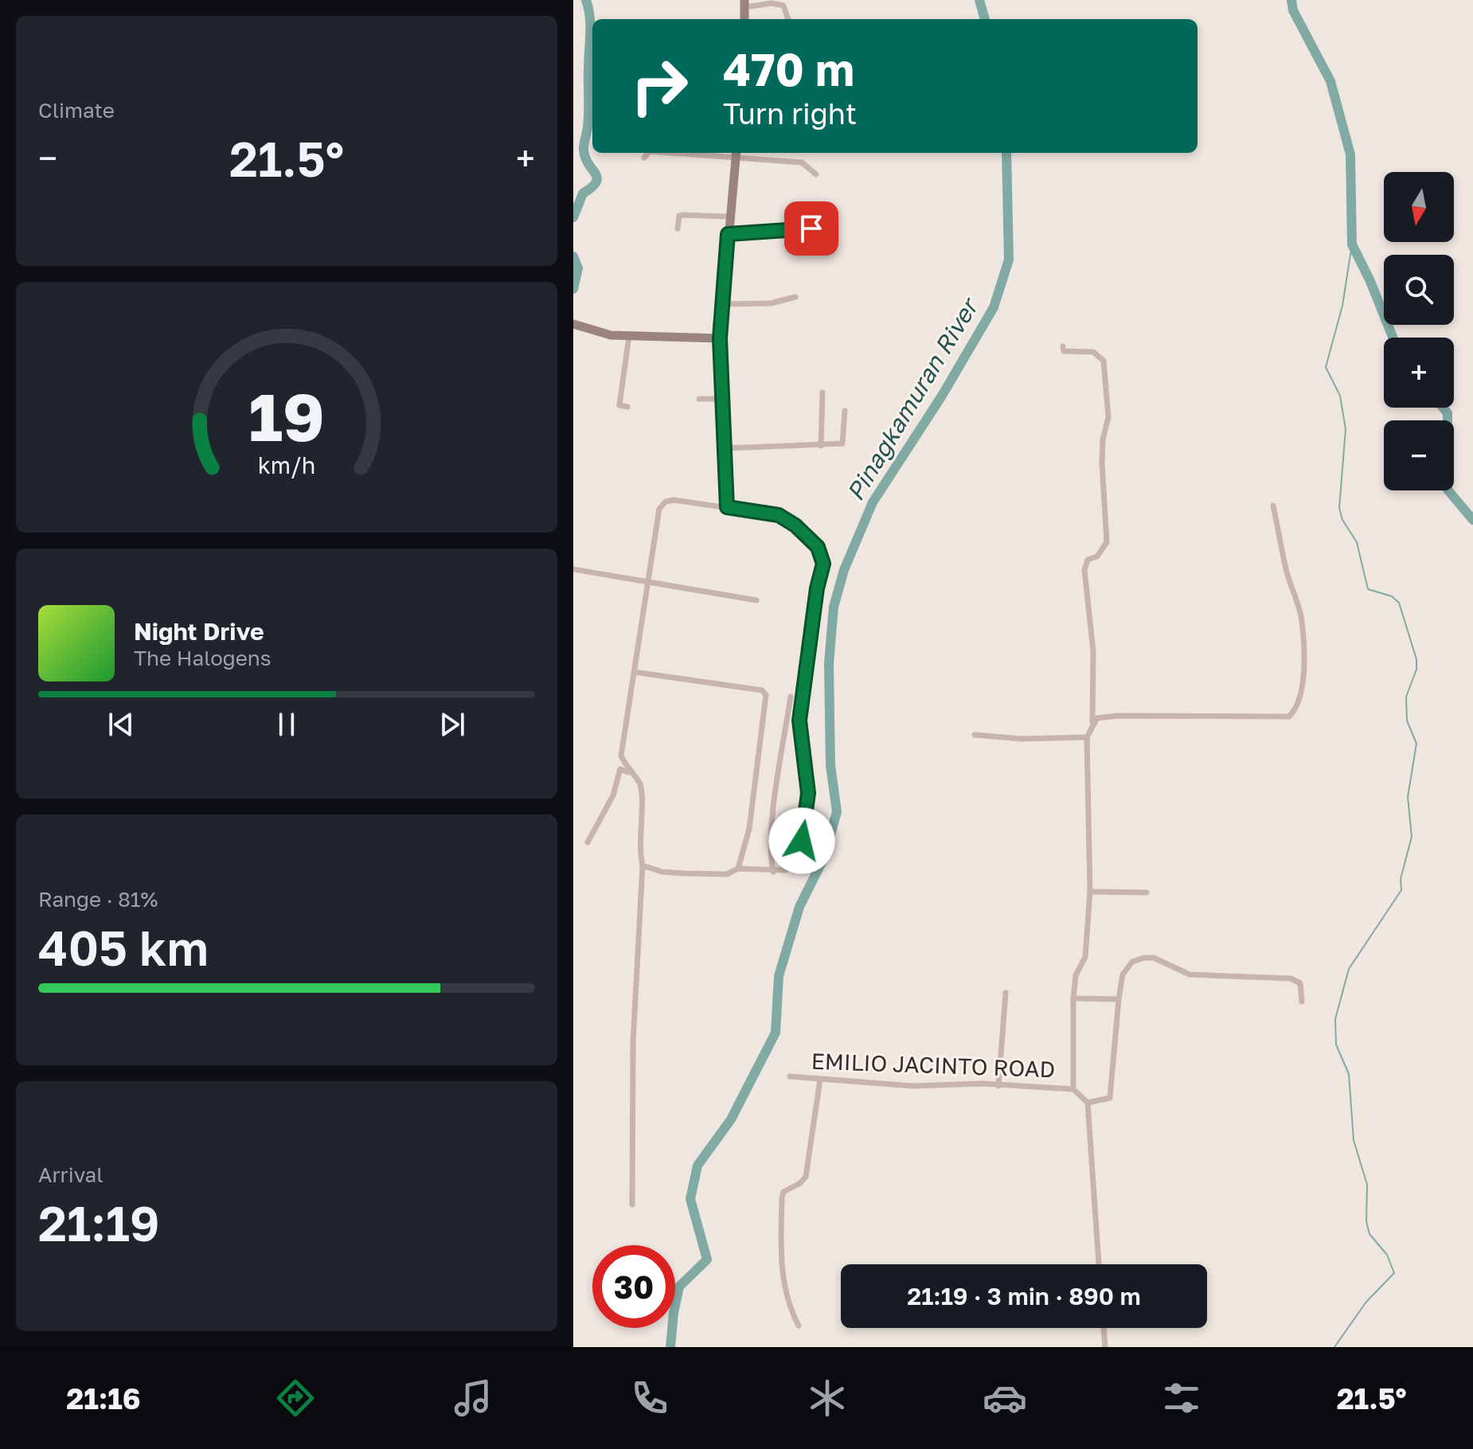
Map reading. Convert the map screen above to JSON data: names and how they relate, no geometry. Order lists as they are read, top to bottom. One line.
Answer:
{"streets":{"street":["EMILIO JACINTO ROAD"]},"water":["Pinagkamuran River"],"north":"bottom","page":{"tile":["Climate",["Range · 81%","405 km"],["Arrival","21:19"]],"turn":["470 m","Turn right"],"heat":["−","21.5°","+"],"map_buttons":["+","−"],"song":["Night Drive","The Halogens"],"limit":"30","trip":"21:19 · 3 min · 890 m","tabs":["21:16","21.5°"],"gauge":["19","km/h"]}}
